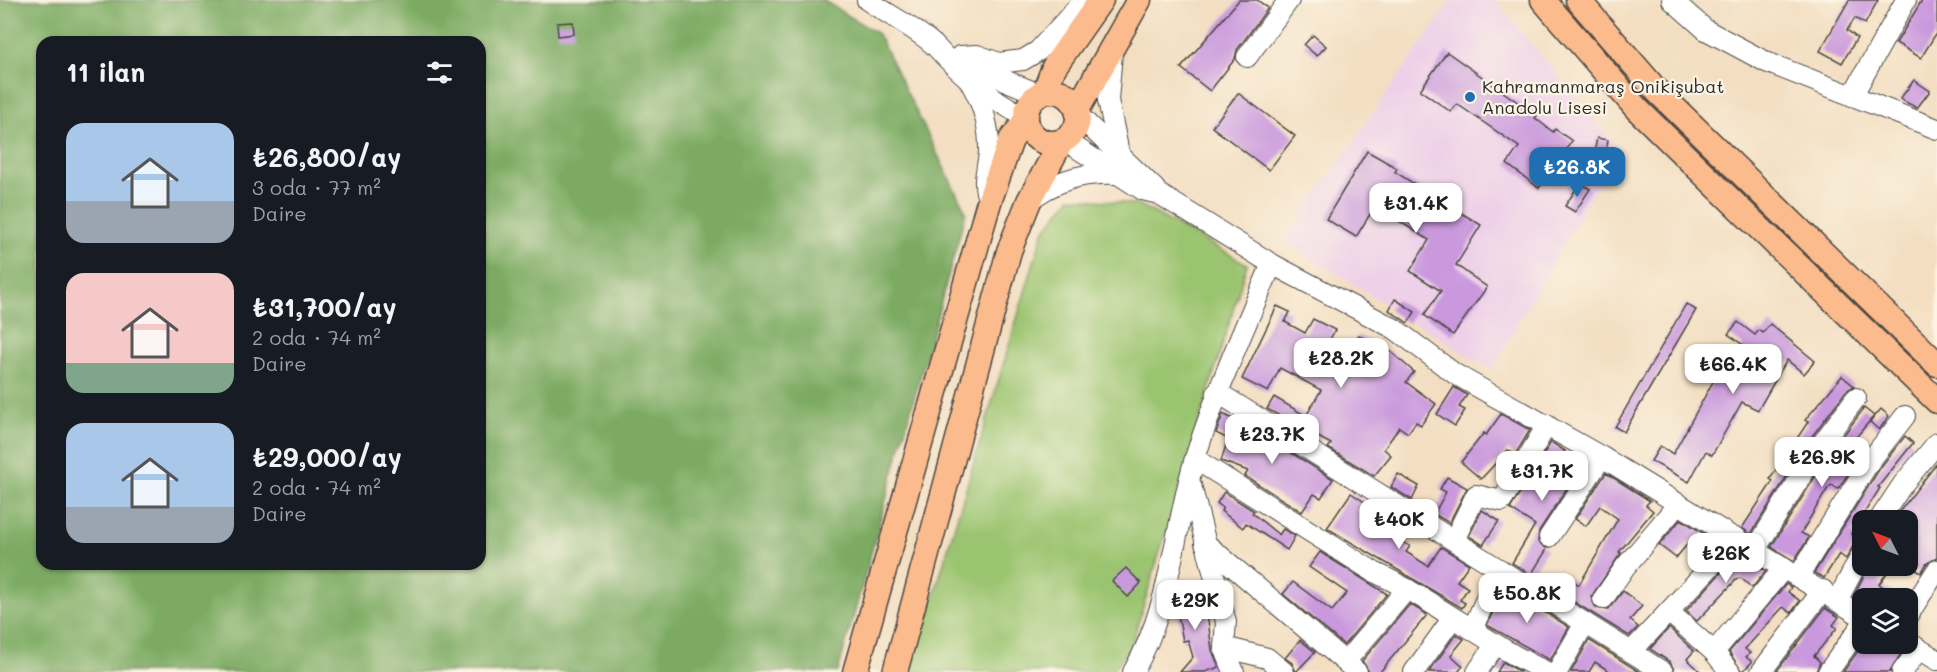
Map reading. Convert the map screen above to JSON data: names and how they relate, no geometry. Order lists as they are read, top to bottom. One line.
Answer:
{"places":["Kahramanmaraş Onikişubat Anadolu Lisesi"],"north":"top left","page":{"heading":"11 ilan","list":[{"name":"₺26,800/ay","note":"3 oda · 77 m² · Daire"},{"name":"₺31,700/ay","note":"2 oda · 74 m² · Daire"},{"name":"₺29,000/ay","note":"2 oda · 74 m² · Daire"}],"price":["₺26.8K","₺31.4K","₺28.2K","₺66.4K","₺23.7K","₺26.9K","₺31.7K","₺40K","₺26K","₺50.8K","₺29K"]}}
